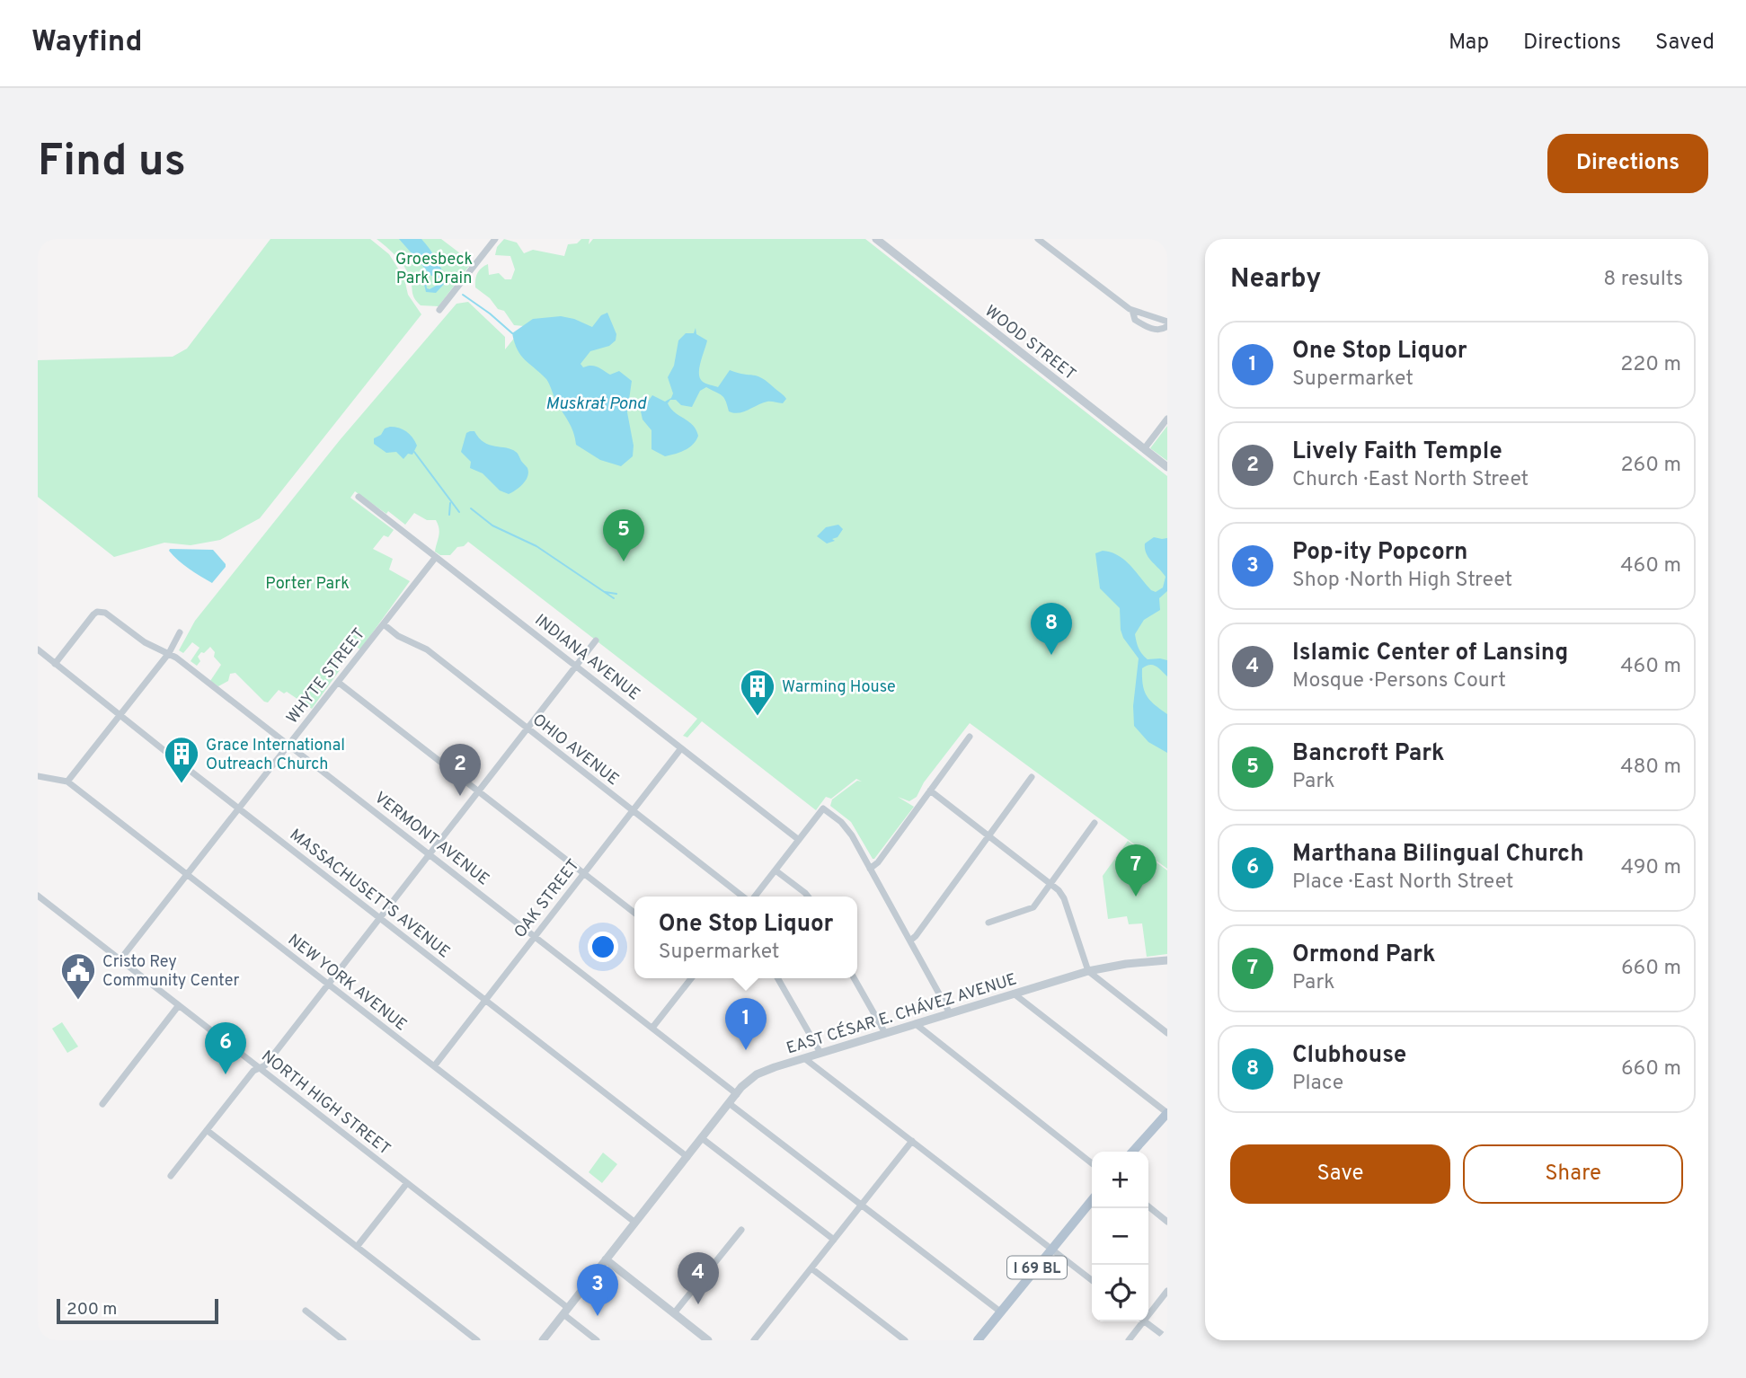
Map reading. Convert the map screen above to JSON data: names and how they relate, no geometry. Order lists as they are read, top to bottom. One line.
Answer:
{"streets":{"main road":["I 69 BL"],"street":["WOOD STREET","INDIANA AVENUE","WHYTE STREET","OHIO AVENUE","VERMONT AVENUE","MASSACHUSETTS AVENUE","OAK STREET","NEW YORK AVENUE","EAST CÉSAR E. CHÁVEZ AVENUE","NORTH HIGH STREET"]},"crossings":[["INDIANA AVENUE","WHYTE STREET"],["INDIANA AVENUE","OAK STREET"],["WHYTE STREET","OHIO AVENUE"],["WHYTE STREET","VERMONT AVENUE"],["WHYTE STREET","MASSACHUSETTS AVENUE"],["WHYTE STREET","NEW YORK AVENUE"],["WHYTE STREET","NORTH HIGH STREET"],["OHIO AVENUE","OAK STREET"],["VERMONT AVENUE","MASSACHUSETTS AVENUE"],["VERMONT AVENUE","OAK STREET"],["VERMONT AVENUE","EAST CÉSAR E. CHÁVEZ AVENUE"],["MASSACHUSETTS AVENUE","OAK STREET"],["MASSACHUSETTS AVENUE","EAST CÉSAR E. CHÁVEZ AVENUE"],["OAK STREET","NEW YORK AVENUE"],["NEW YORK AVENUE","EAST CÉSAR E. CHÁVEZ AVENUE"],["EAST CÉSAR E. CHÁVEZ AVENUE","NORTH HIGH STREET"]],"water":["Muskrat Pond"],"parks":["Groesbeck Park Drain","Porter Park"],"places":{"building":["Warming House","Grace International Outreach Church"],"public building":["Cristo Rey Community Center"]},"scale_bar":"200 m","page":{"header":"Wayfind","nav":["Map","Directions","Saved"],"buttons":["Directions",["Save","Share"]],"title":"Find us","heading":["Nearby","8 results"],"list":[{"mark":"1","name":"One Stop Liquor","note":"Supermarket","value":"220 m"},{"mark":"2","name":"Lively Faith Temple","note":"Church · East North Street","value":"260 m"},{"mark":"3","name":"Pop-ity Popcorn","note":"Shop · North High Street","value":"460 m"},{"mark":"4","name":"Islamic Center of Lansing","note":"Mosque · Persons Court","value":"460 m"},{"mark":"5","name":"Bancroft Park","note":"Park","value":"480 m"},{"mark":"6","name":"Marthana Bilingual Church","note":"Place · East North Street","value":"490 m"},{"mark":"7","name":"Ormond Park","note":"Park","value":"660 m"},{"mark":"8","name":"Clubhouse","note":"Place","value":"660 m"}],"pins":["5","8","2","7","1","6","4","3"],"popup":["One Stop Liquor","Supermarket"],"map_buttons":["+","−"],"scale":"200 m"}}
